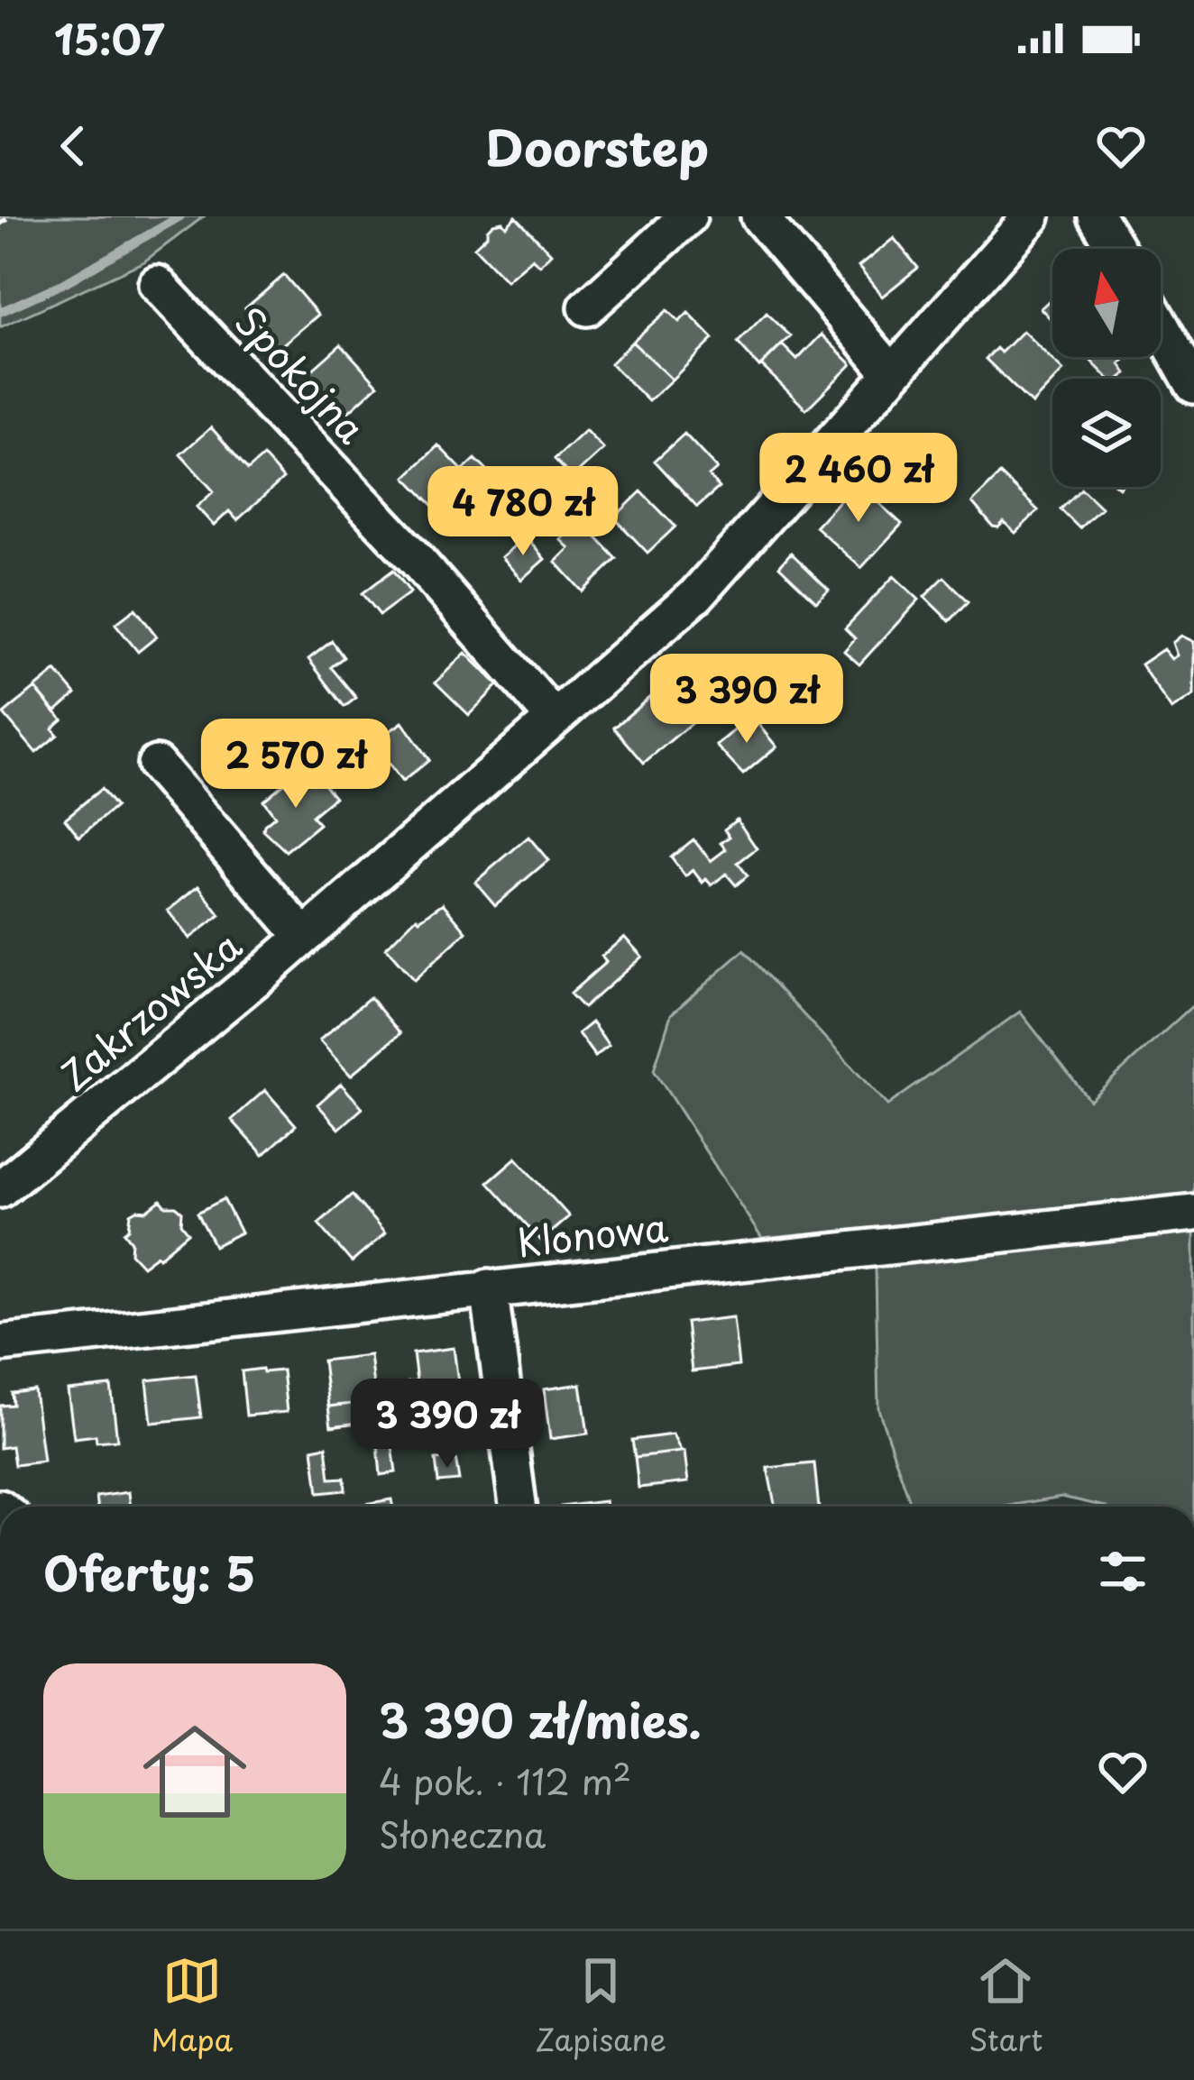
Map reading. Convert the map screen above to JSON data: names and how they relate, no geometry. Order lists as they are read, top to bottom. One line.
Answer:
{"streets":{"street":["Spokojna","Zakrzowska","Klonowa"]},"crossings":[["Spokojna","Zakrzowska"]],"north":"top","page":{"status":"15:07","header":"Doorstep","price":["2 460 zł","4 780 zł","3 390 zł","2 570 zł","3 390 zł"],"heading":"Oferty: 5","list":[{"name":"3 390 zł/mies.","note":"4 pok. · 112 m² · Słoneczna"}],"tabs":["Mapa","Zapisane","Start"]}}
